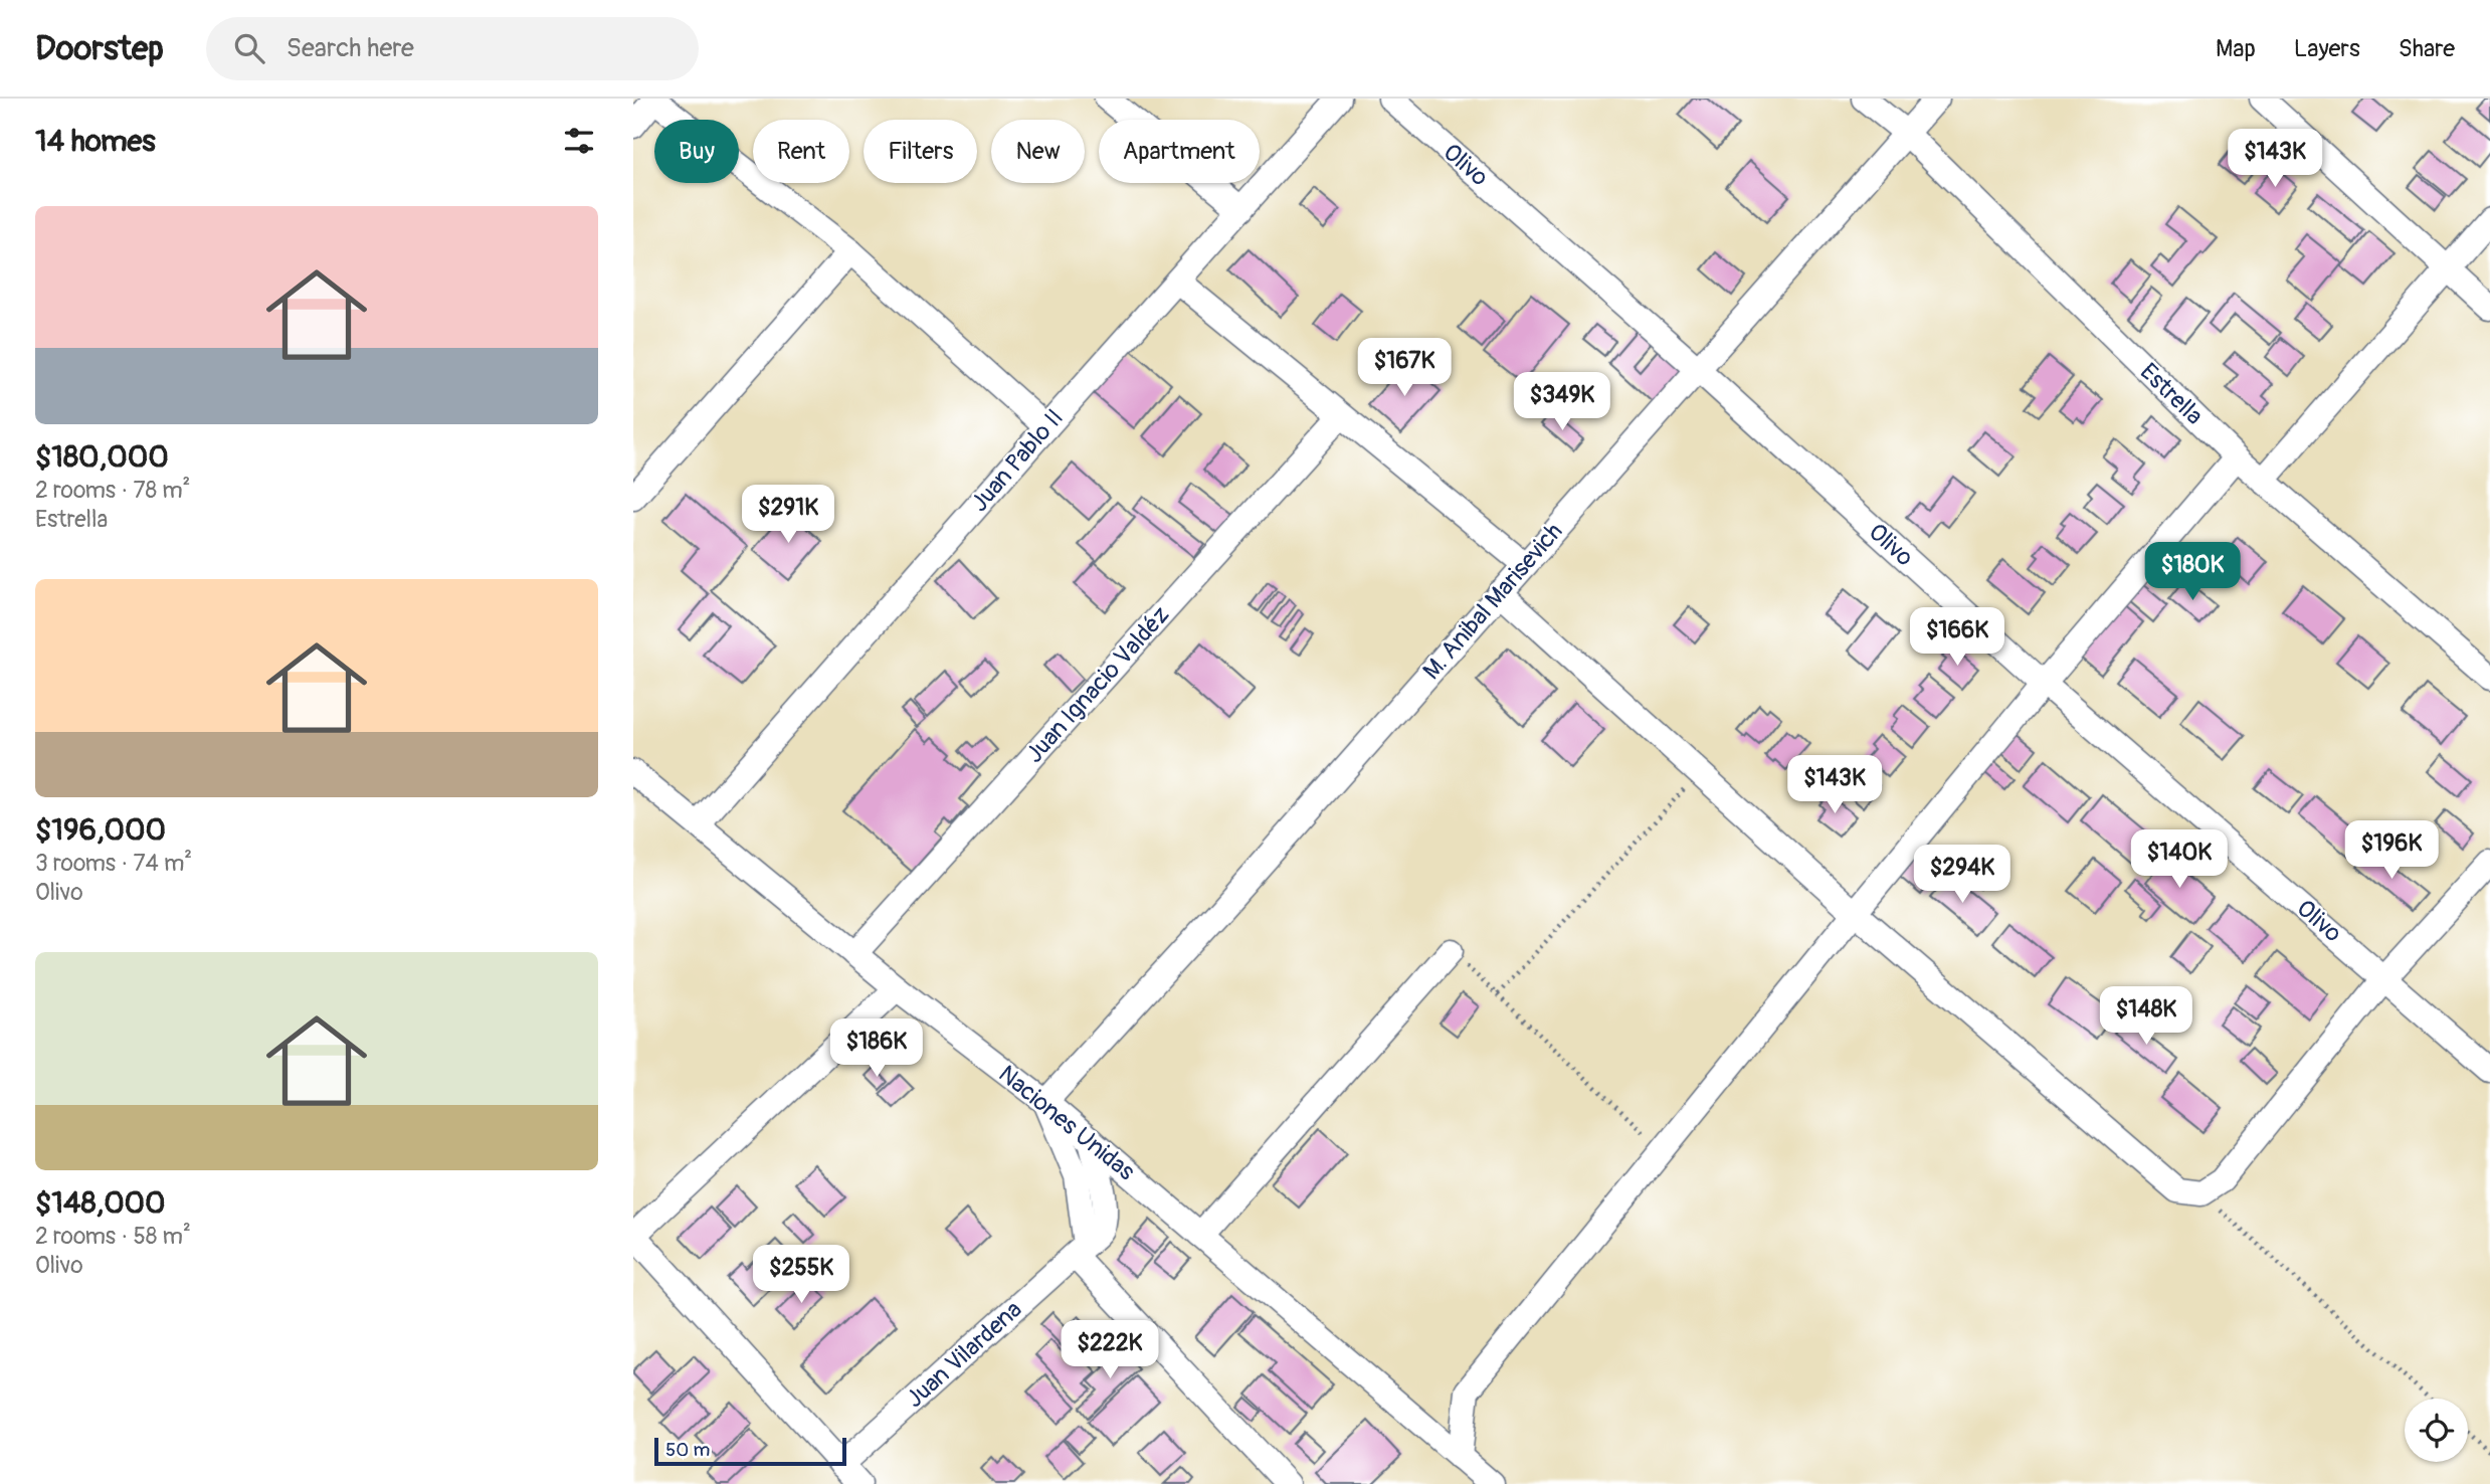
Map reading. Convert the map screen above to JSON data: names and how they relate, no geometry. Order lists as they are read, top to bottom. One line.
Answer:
{"streets":{"street":["Olivo","Estrella","Juan Pablo II","M. Anibal Marisevich","Juan Ignacio Valdéz","Naciones Unidas","Juan Vilardena"]},"crossings":[["Olivo","M. Anibal Marisevich"],["Estrella","M. Anibal Marisevich"],["Juan Pablo II","Naciones Unidas"],["M. Anibal Marisevich","Naciones Unidas"],["Juan Ignacio Valdéz","Naciones Unidas"],["Naciones Unidas","Juan Vilardena"]],"scale_bar":"50 m","page":{"header":"Doorstep","search":"Search here","nav":["Map","Layers","Share"],"heading":"14 homes","chip":["Buy","Rent","Filters","New","Apartment"],"price":["$143K","$167K","$349K","$291K","$180K","$166K","$143K","$196K","$140K","$294K","$148K","$186K","$255K","$222K"],"list":[{"name":"$180,000","note":"2 rooms · 78 m² · Estrella"},{"name":"$196,000","note":"3 rooms · 74 m² · Olivo"},{"name":"$148,000","note":"2 rooms · 58 m² · Olivo"}],"scale":"50 m"}}
